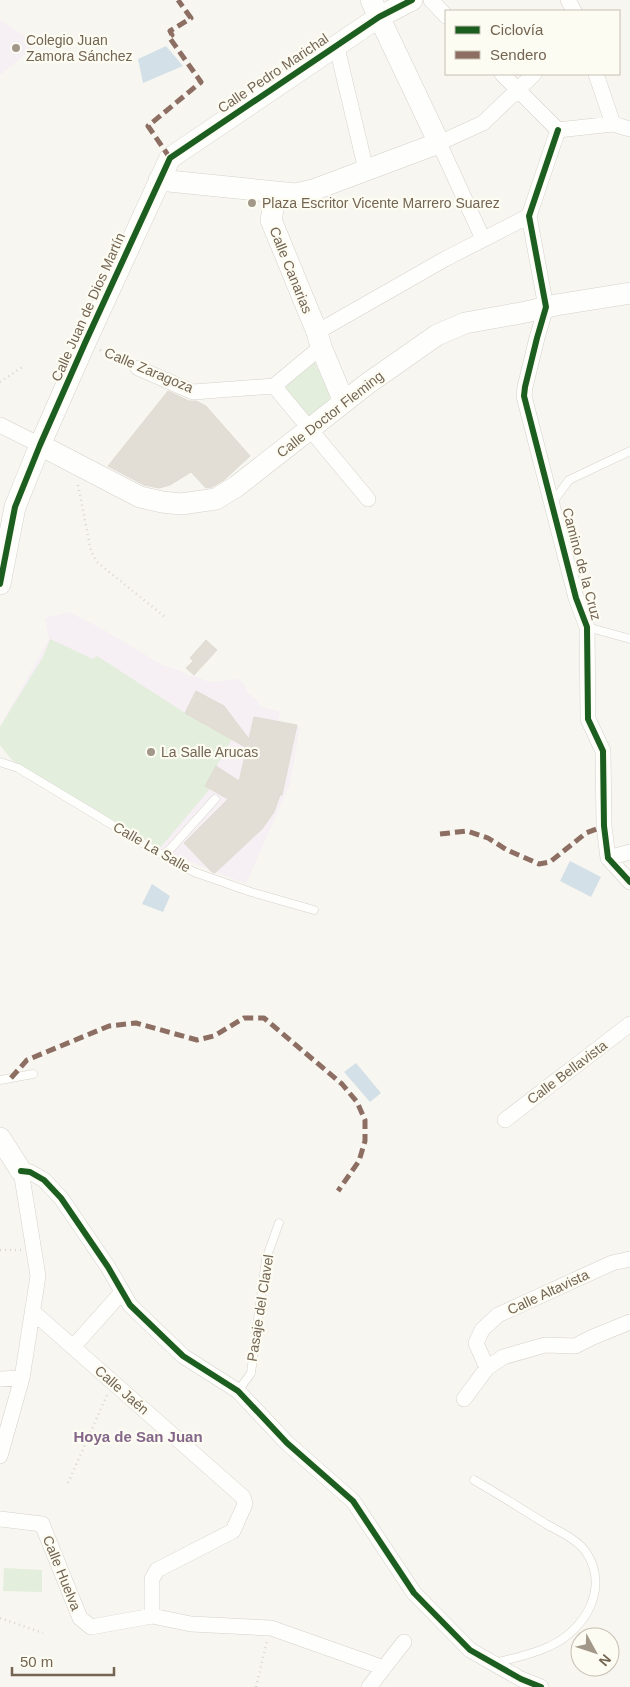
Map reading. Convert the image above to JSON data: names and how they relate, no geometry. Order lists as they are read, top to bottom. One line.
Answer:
{"streets":{"street":["Calle Pedro Marichal","Calle Canarias","Calle Juan de Dios Martín","Calle Zaragoza","Calle Doctor Fleming","Camino de la Cruz","Calle Bellavista","Calle Altavista","Calle Jaén","Calle Huelva"],"lane":["Calle La Salle","Pasaje del Clavel"]},"crossings":[["Calle Pedro Marichal","Calle Juan de Dios Martín"],["Calle Canarias","Calle Doctor Fleming"],["Calle Juan de Dios Martín","Calle Zaragoza"],["Calle Juan de Dios Martín","Calle Doctor Fleming"],["Calle Doctor Fleming","Camino de la Cruz"],["Calle Jaén","Calle Huelva"]],"districts":["Hoya de San Juan"],"places":["Colegio Juan Zamora Sánchez","Plaza Escritor Vicente Marrero Suarez","La Salle Arucas"],"legend":["Ciclovía","Sendero"],"scale_bar":"50 m","north":"bottom right"}
